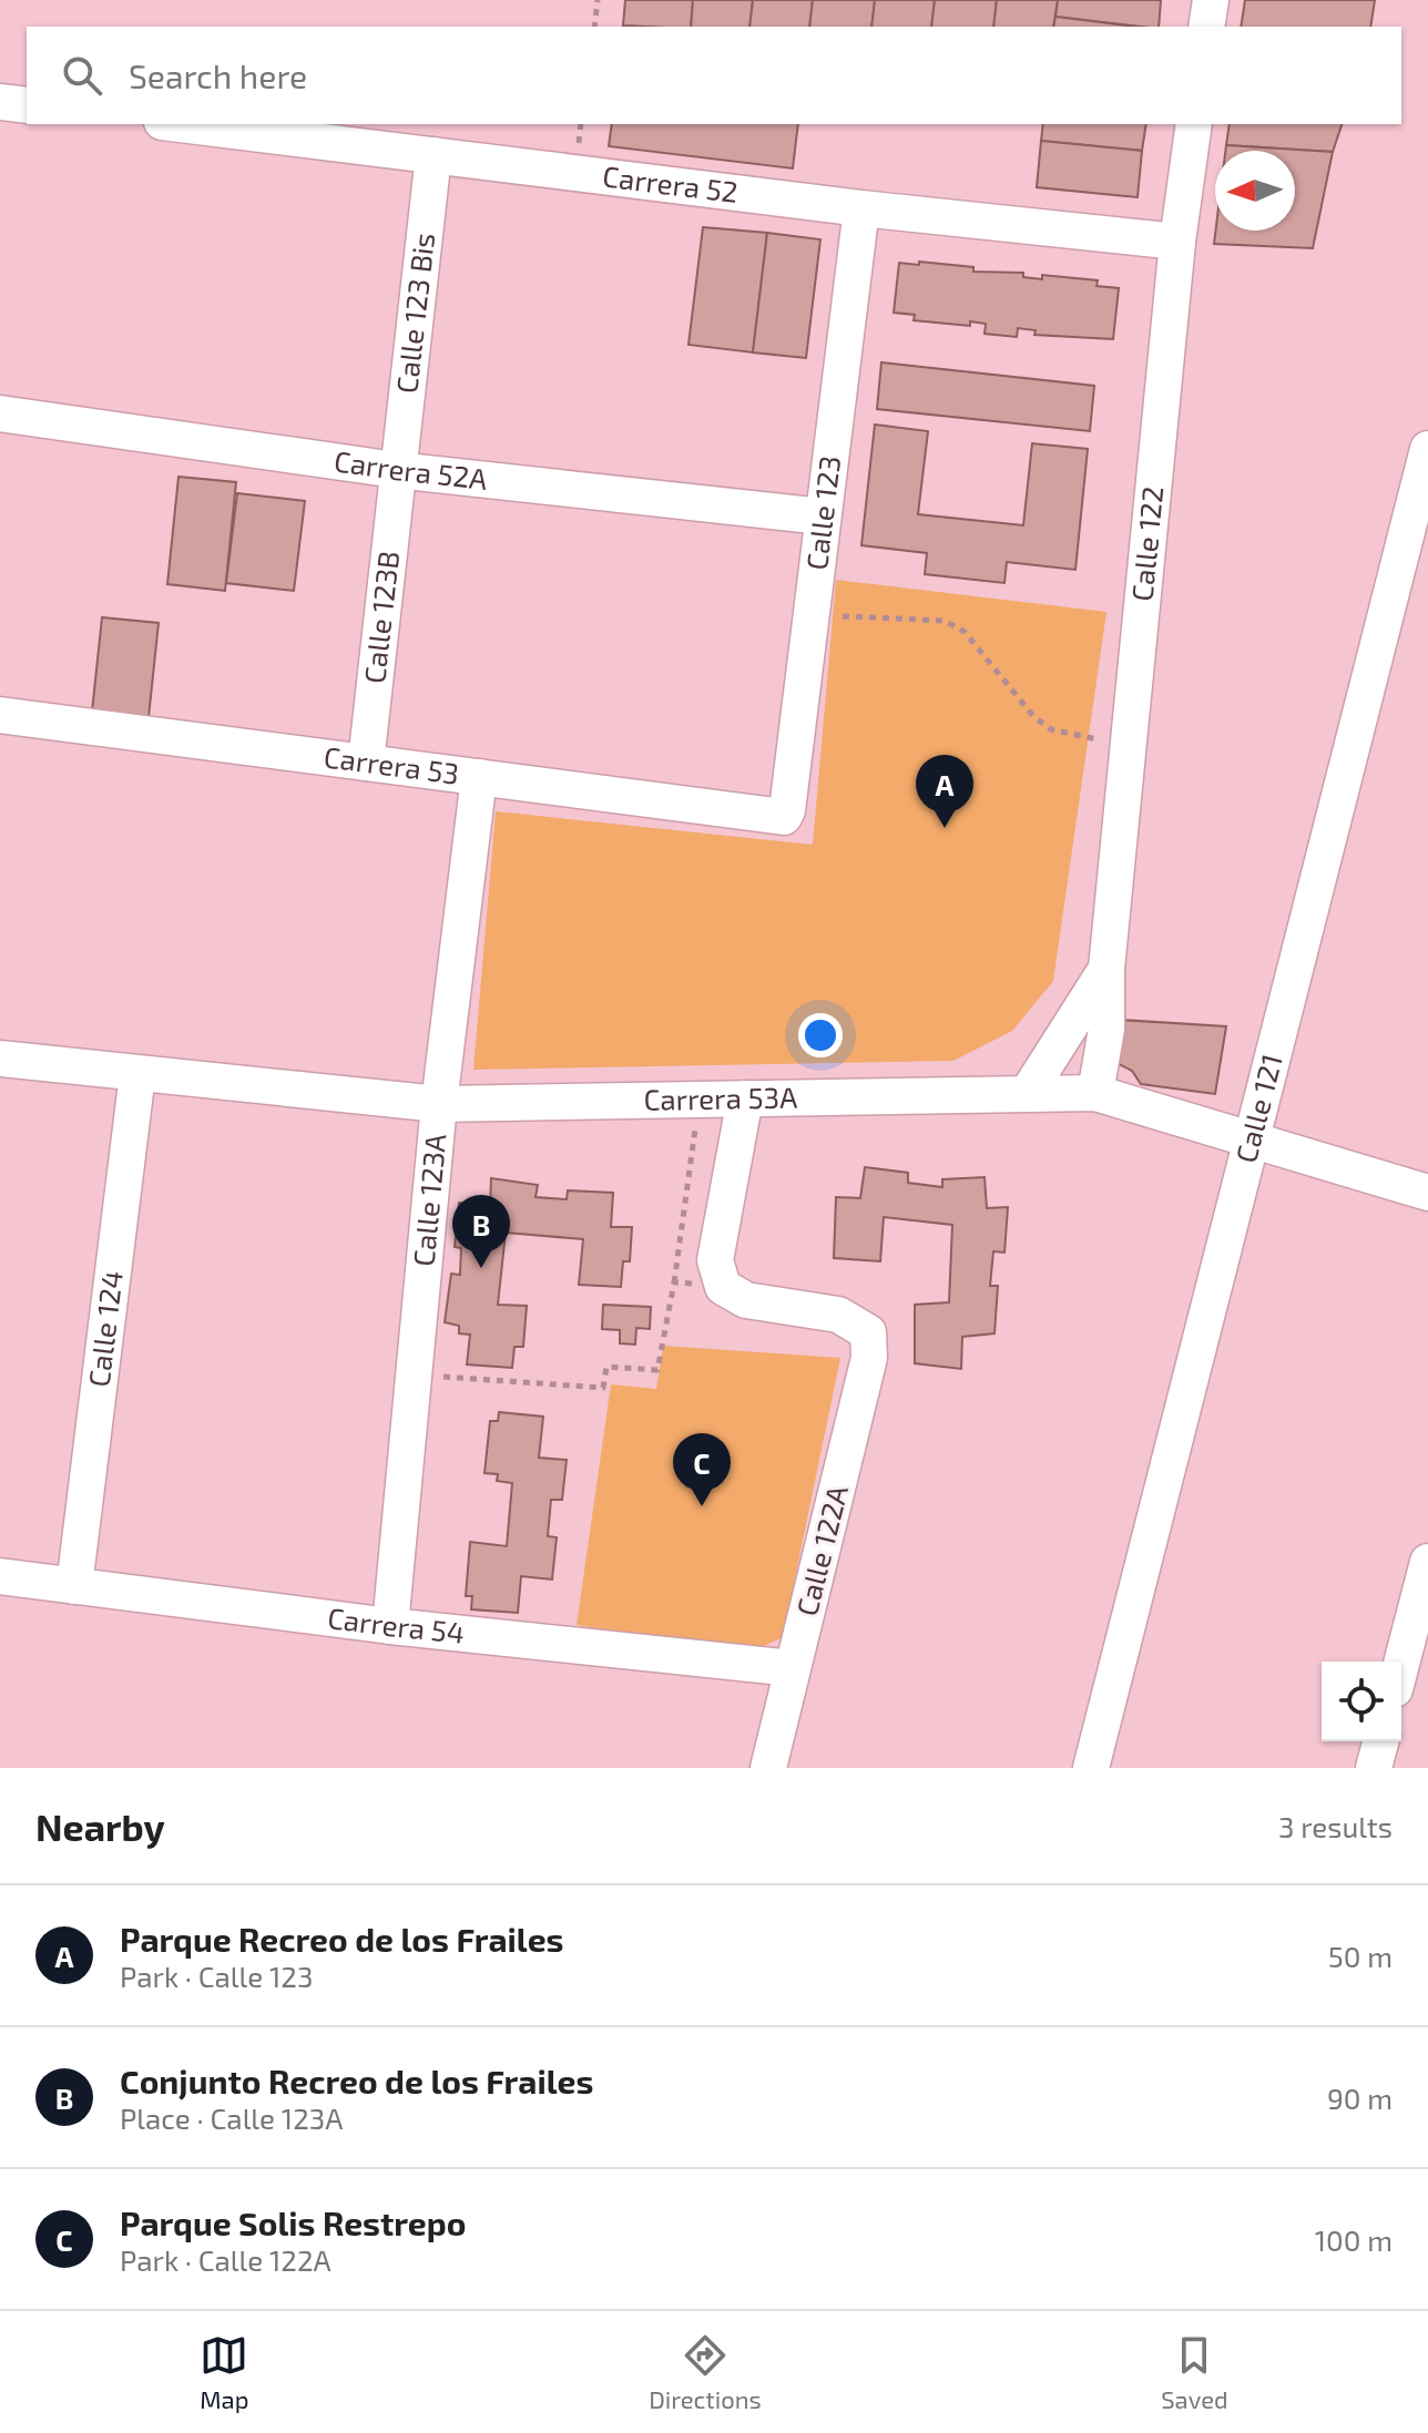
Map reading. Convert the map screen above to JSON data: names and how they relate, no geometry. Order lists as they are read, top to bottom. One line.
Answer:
{"streets":{"street":["Carrera 52","Calle 123 Bis","Carrera 52A","Calle 123","Calle 122","Calle 123B","Carrera 53","Carrera 53A","Calle 121","Calle 123A","Calle 124","Calle 122A","Carrera 54"]},"crossings":[["Carrera 52","Calle 123 Bis"],["Carrera 52","Calle 123"],["Carrera 52","Calle 122"],["Calle 123 Bis","Carrera 52A"],["Calle 123 Bis","Calle 123B"],["Carrera 52A","Calle 123"],["Carrera 52A","Calle 123B"],["Calle 123","Carrera 53"],["Calle 122","Carrera 53A"],["Calle 123B","Carrera 53"],["Carrera 53","Calle 123A"],["Carrera 53A","Calle 121"],["Carrera 53A","Calle 123A"],["Carrera 53A","Calle 124"],["Calle 123A","Carrera 54"],["Calle 124","Carrera 54"],["Calle 122A","Carrera 54"]],"north":"left","page":{"search":"Search here","pins":["A","B","C"],"heading":["Nearby","3 results"],"list":[{"mark":"A","name":"Parque Recreo de los Frailes","note":"Park · Calle 123","value":"50 m"},{"mark":"B","name":"Conjunto Recreo de los Frailes","note":"Place · Calle 123A","value":"90 m"},{"mark":"C","name":"Parque Solis Restrepo","note":"Park · Calle 122A","value":"100 m"}],"nav":["Map","Directions","Saved"]}}
